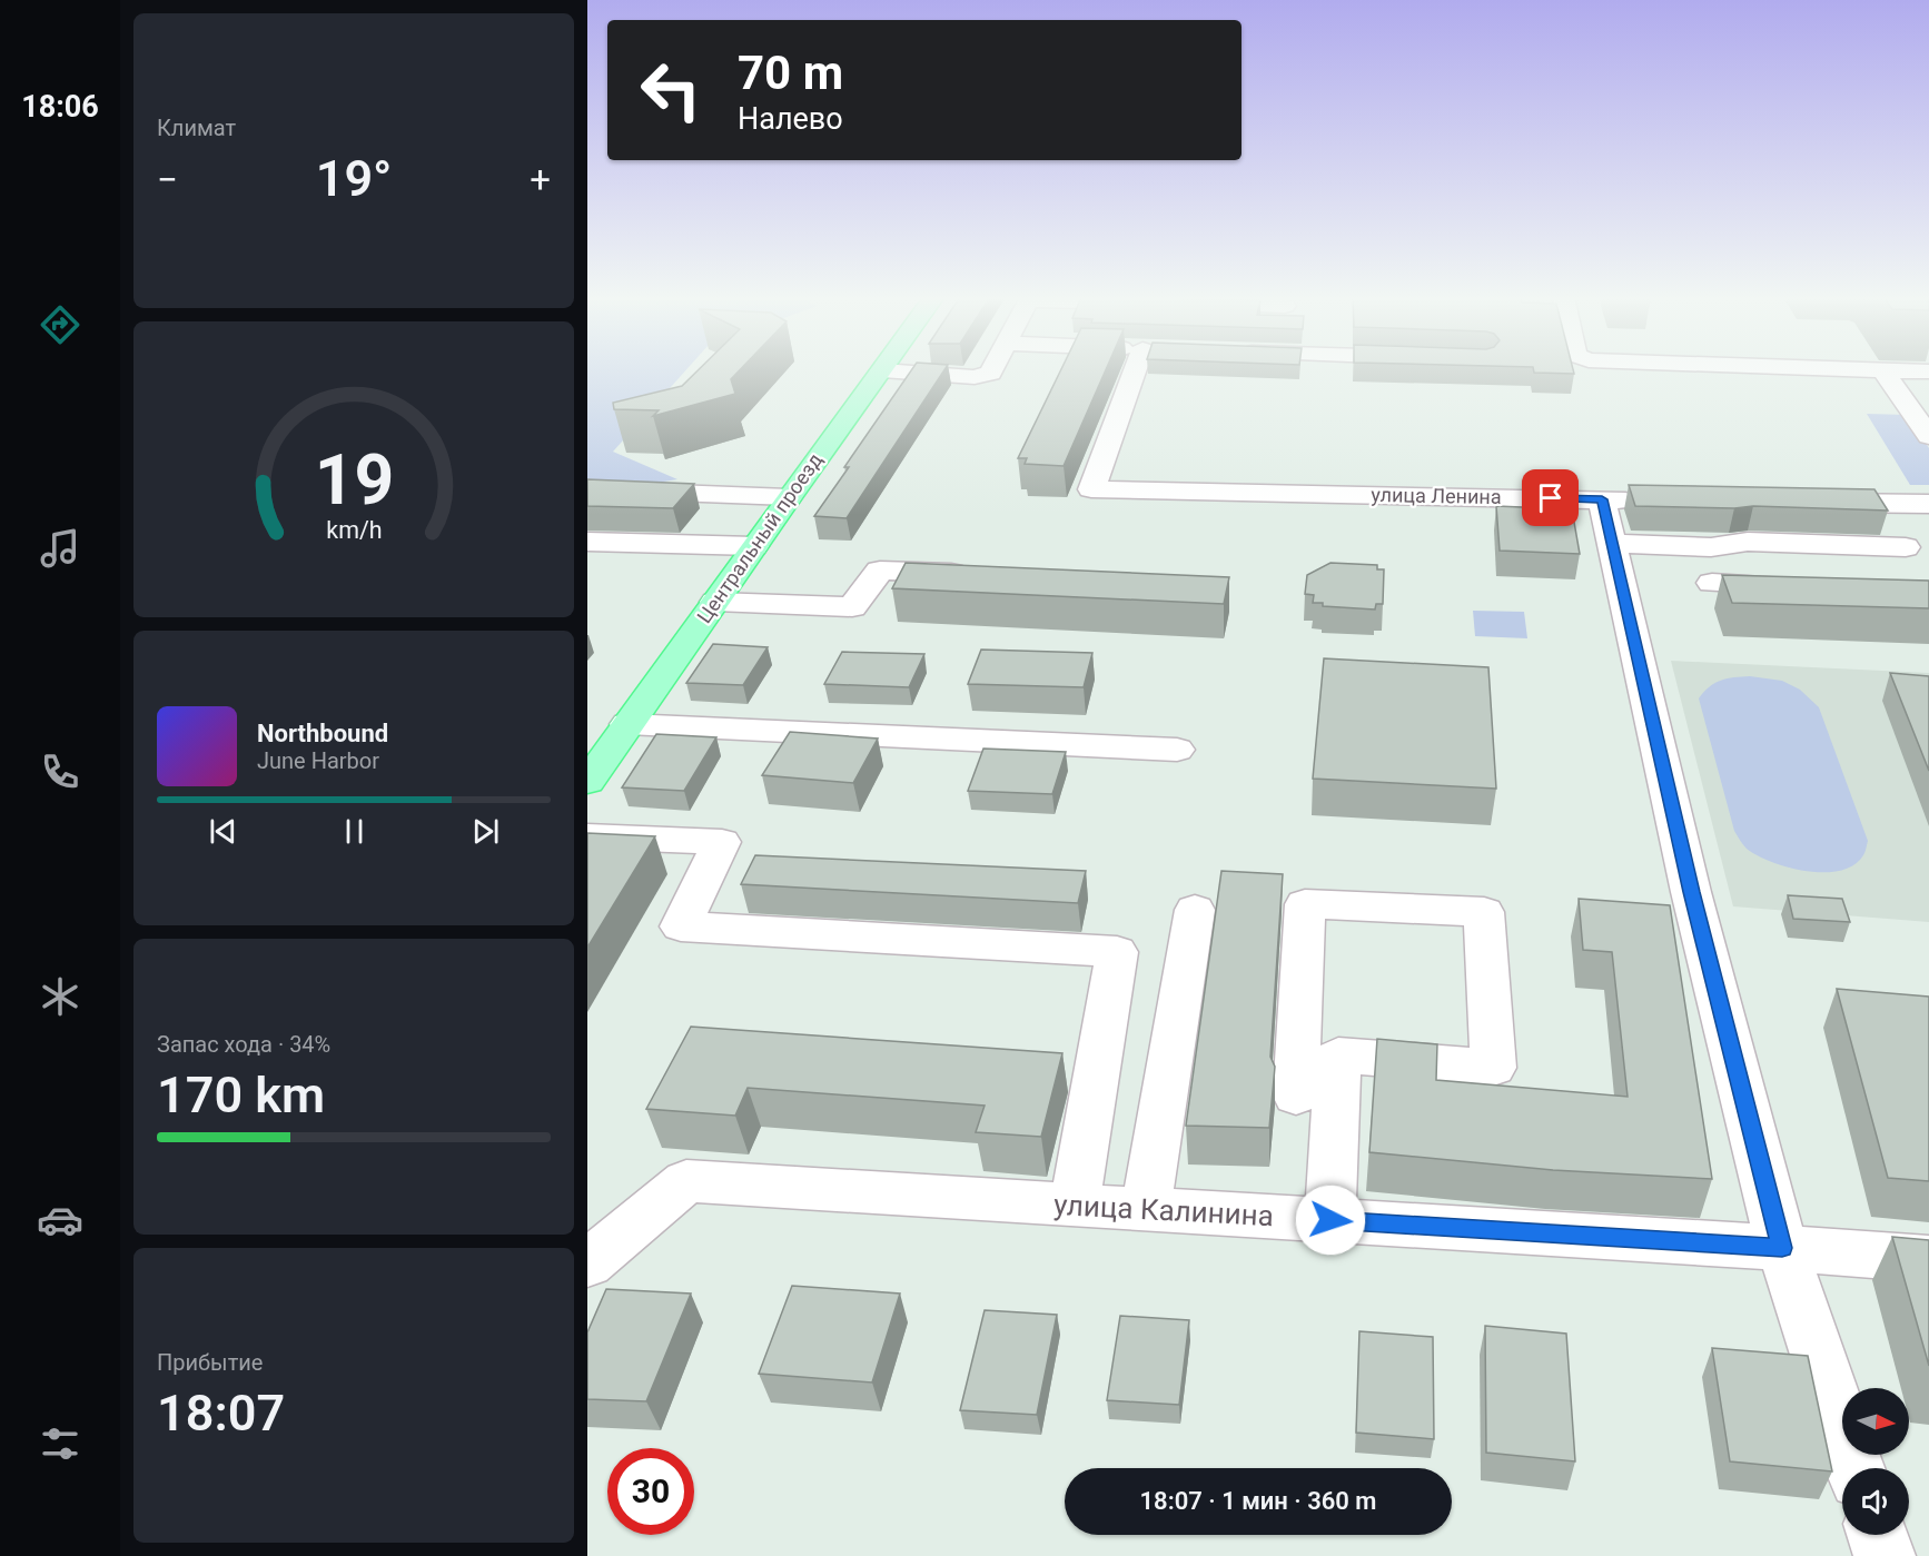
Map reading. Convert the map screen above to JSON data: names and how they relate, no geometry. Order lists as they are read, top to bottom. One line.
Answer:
{"streets":{"main road":["Центральный проезд"],"street":["улица Ленина","улица Калинина"]},"north":"right","page":{"tabs":"18:06","tile":["Климат",["Запас хода · 34%","170 km"],["Прибытие","18:07"]],"turn":["70 m","Налево"],"heat":["−","19°","+"],"song":["Northbound","June Harbor"],"limit":"30","trip":"18:07 · 1 мин · 360 m","gauge":["19","km/h"]}}
